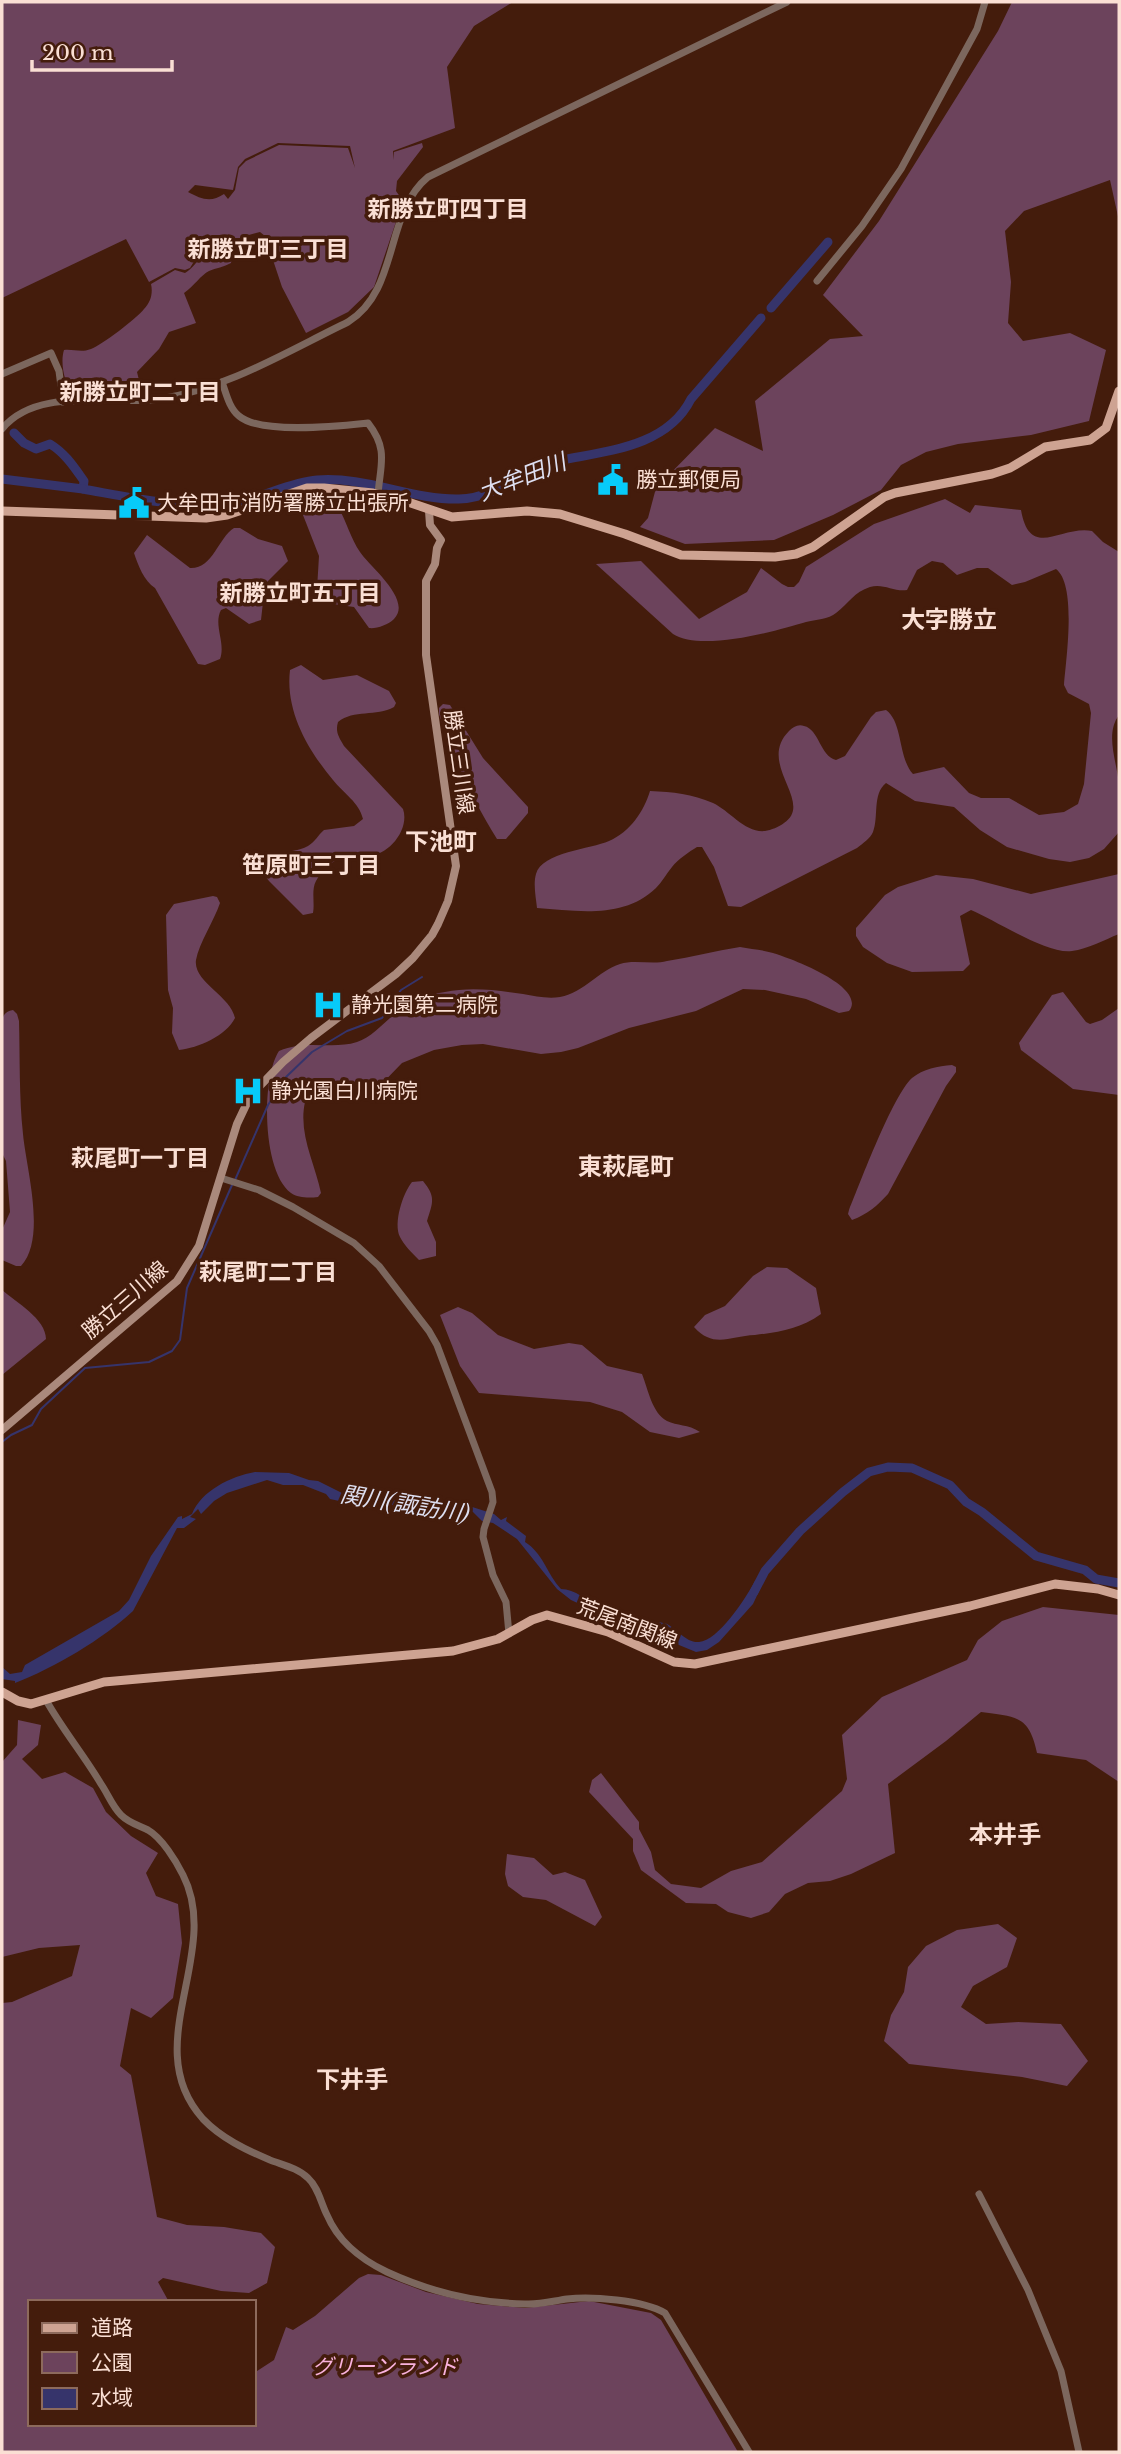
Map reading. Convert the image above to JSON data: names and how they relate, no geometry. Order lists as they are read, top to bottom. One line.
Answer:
{"streets":{"main road":["勝立三川線","荒尾南関線"]},"districts":["新勝立町四丁目","新勝立町三丁目","新勝立町二丁目","新勝立町五丁目","大字勝立","下池町","笹原町三丁目","萩尾町一丁目","東萩尾町","萩尾町二丁目","本井手","下井手"],"water":["大牟田川","関川(諏訪川)"],"parks":["グリーンランド"],"places":{"public building":["勝立郵便局","大牟田市消防署勝立出張所"],"hospital":["静光園第二病院","静光園白川病院"]},"legend":["道路","公園","水域"],"scale_bar":"200 m"}
